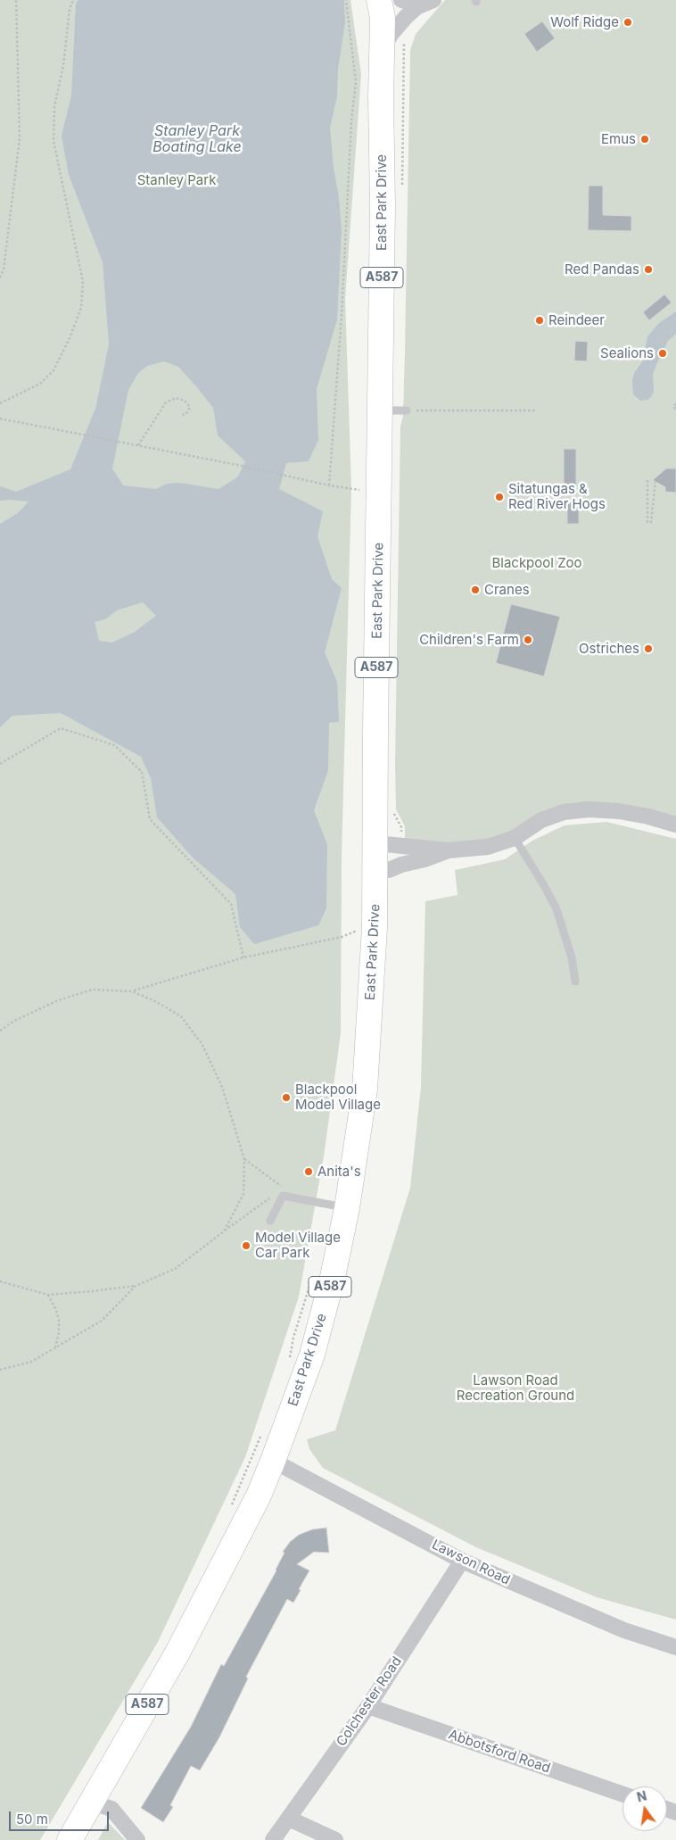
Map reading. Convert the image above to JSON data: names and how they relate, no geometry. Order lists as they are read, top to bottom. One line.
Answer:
{"streets":{"main road":["East Park Drive","A587"],"street":["Lawson Road","Colchester Road","Abbotsford Road"]},"crossings":[["East Park Drive","Lawson Road"],["Lawson Road","Colchester Road"],["Colchester Road","Abbotsford Road"]],"water":["Stanley Park Boating Lake"],"parks":["Stanley Park","Blackpool Zoo","Lawson Road Recreation Ground"],"places":["Wolf Ridge","Emus","Red Pandas","Reindeer","Sealions","Sitatungas & Red River Hogs","Cranes","Children's Farm","Ostriches","Blackpool Model Village","Anita's","Model Village Car Park"],"scale_bar":"50 m","north":"top"}
